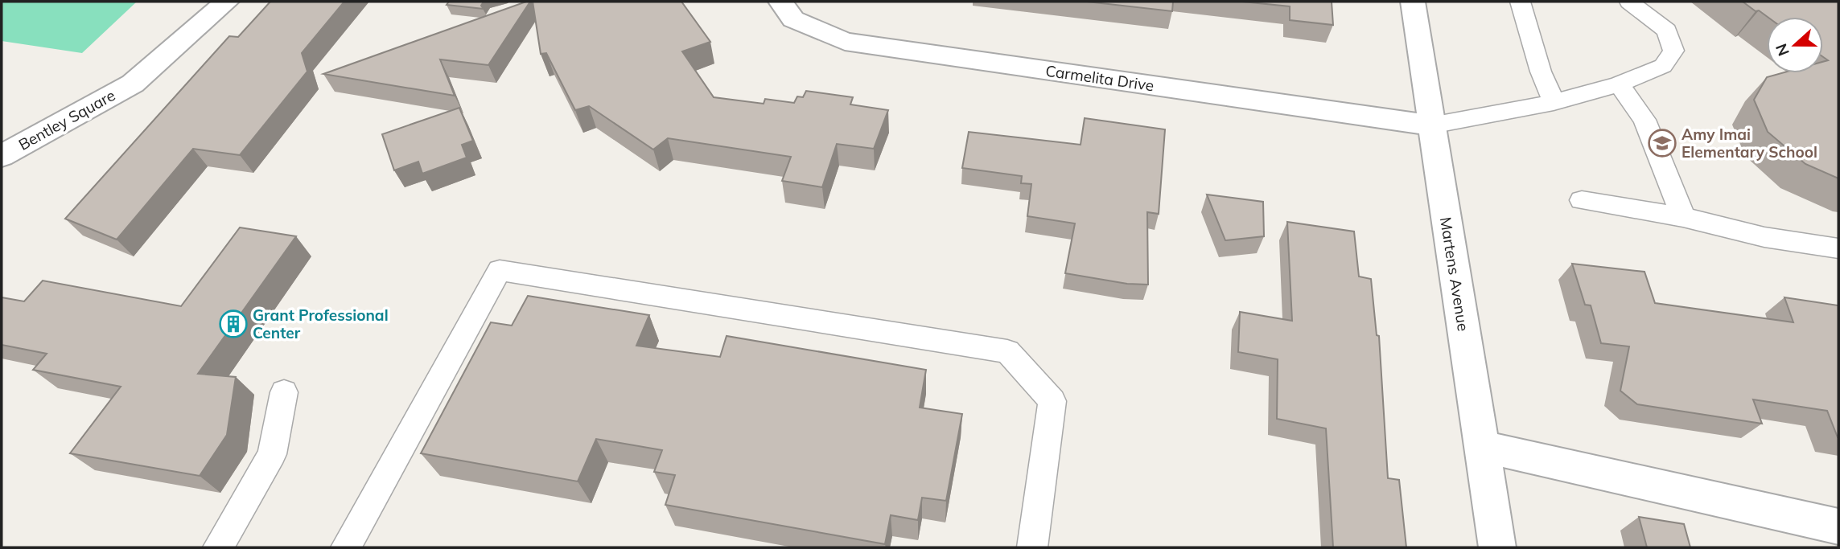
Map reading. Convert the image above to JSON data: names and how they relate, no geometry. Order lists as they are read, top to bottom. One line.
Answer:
{"streets":{"street":["Carmelita Drive","Bentley Square","Martens Avenue"]},"crossings":[["Carmelita Drive","Martens Avenue"]],"places":{"school or university":["Amy Imai Elementary School"],"building":["Grant Professional Center"]},"north":"left"}
